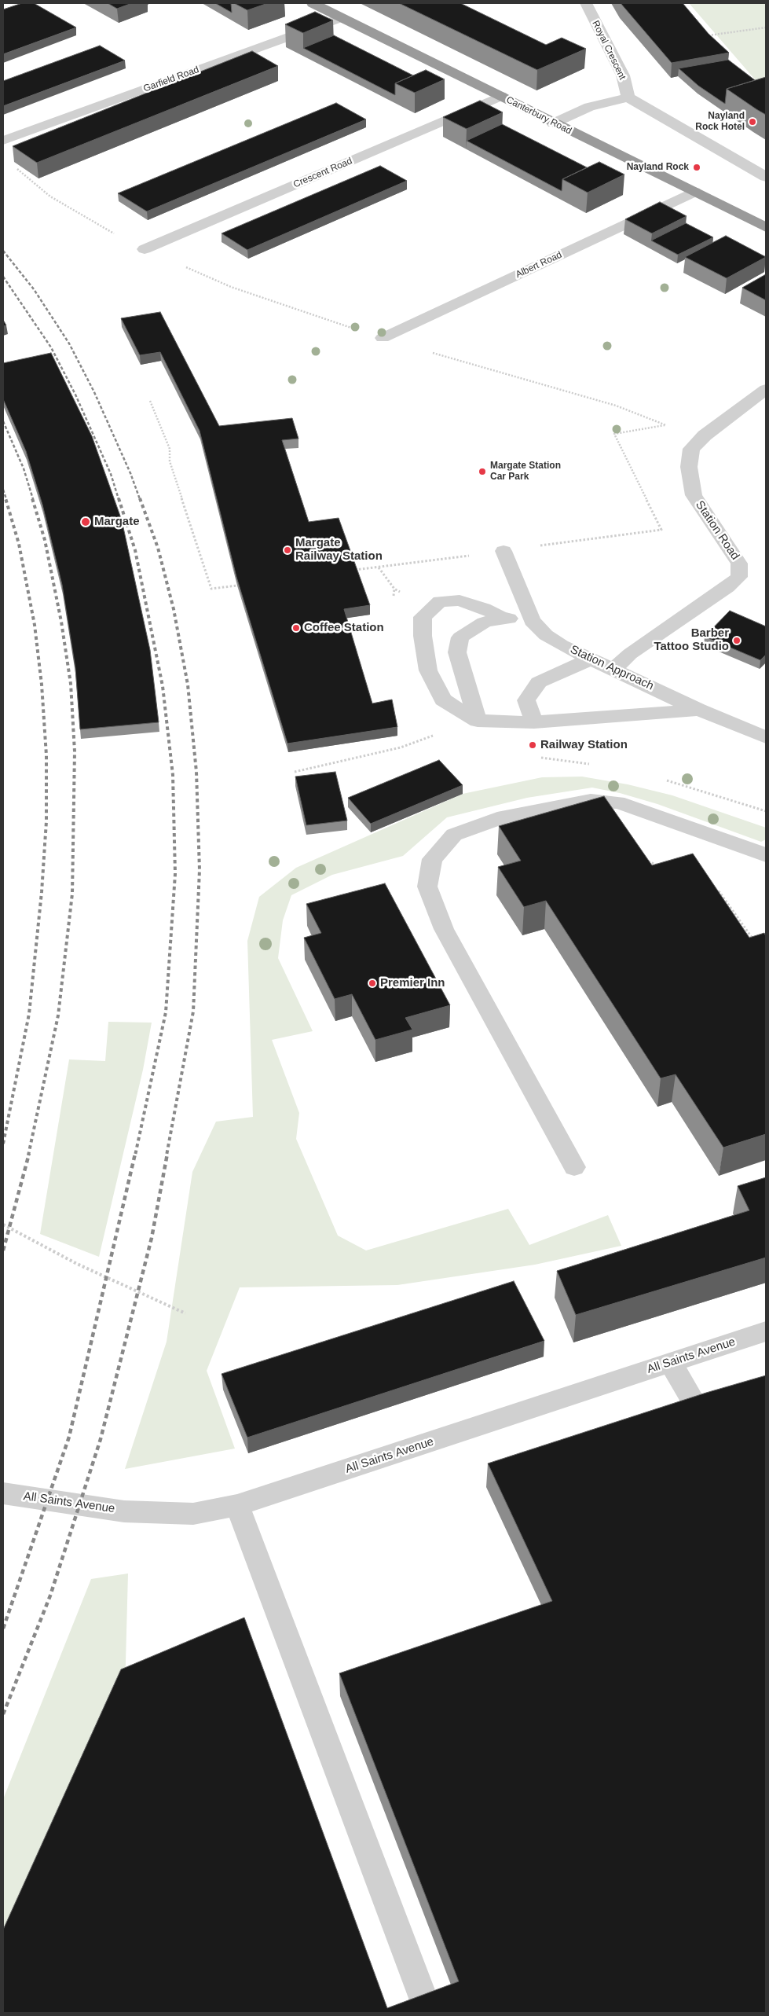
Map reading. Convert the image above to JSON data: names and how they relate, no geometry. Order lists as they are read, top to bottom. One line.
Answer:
{"streets":{"highway":["Canterbury Road"],"street":["Royal Crescent","Garfield Road","Crescent Road","Albert Road","Station Road","Station Approach","All Saints Avenue"]},"crossings":[["Royal Crescent","Canterbury Road"],["Garfield Road","Canterbury Road"],["Canterbury Road","Crescent Road"],["Canterbury Road","Albert Road"],["Station Road","Station Approach"]],"places":["Nayland Rock Hotel","Nayland Rock","Margate Station Car Park","Margate","Margate Railway Station","Coffee Station","Barber Tattoo Studio","Railway Station","Premier Inn"]}
